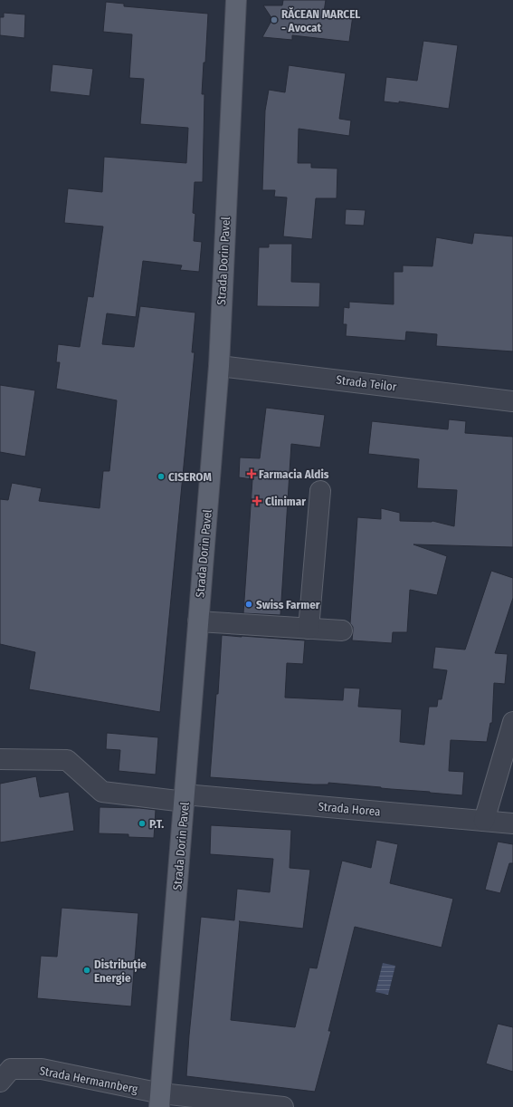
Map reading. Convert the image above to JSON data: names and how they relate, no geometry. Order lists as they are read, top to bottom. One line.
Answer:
{"streets":{"main road":["Strada Dorin Pavel"],"street":["Strada Teilor","Strada Horea","Strada Hermannberg"]},"crossings":[["Strada Dorin Pavel","Strada Teilor"],["Strada Dorin Pavel","Strada Horea"],["Strada Dorin Pavel","Strada Hermannberg"]],"places":{"other":["RĂCEAN MARCEL - Avocat","CISEROM","Swiss Farmer","P.T.","Distribuție Energie"],"health":["Farmacia Aldis","Clinimar"]}}
